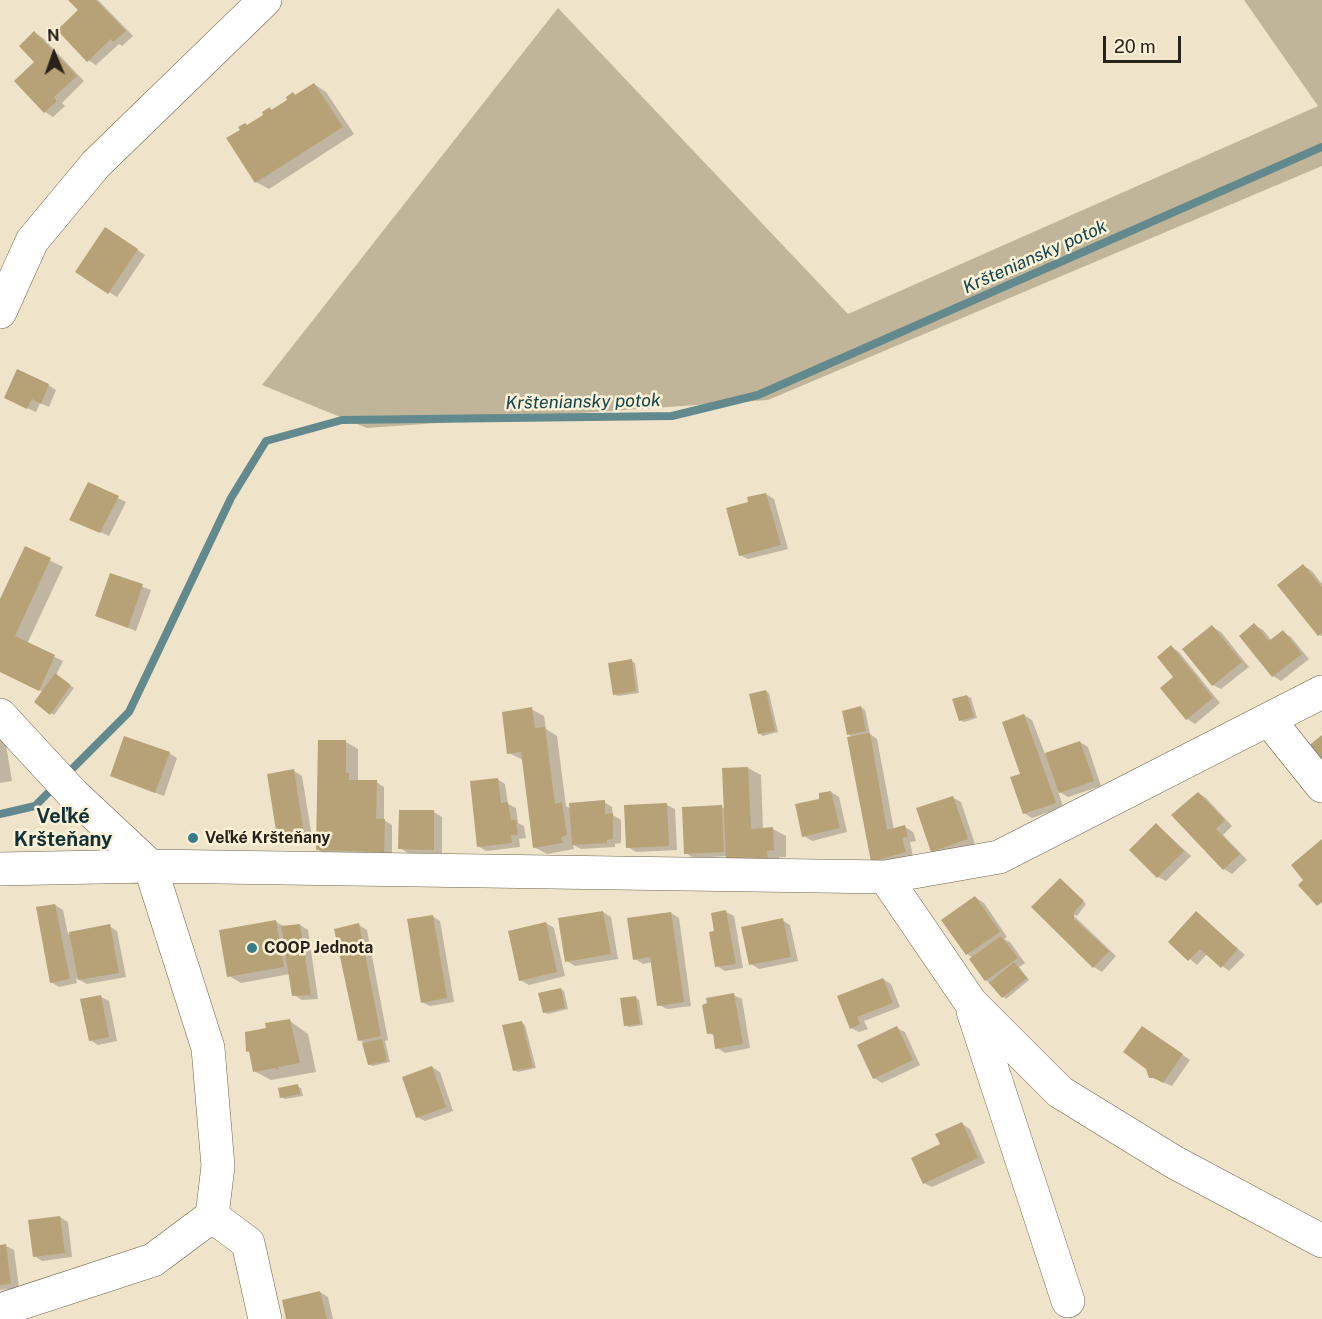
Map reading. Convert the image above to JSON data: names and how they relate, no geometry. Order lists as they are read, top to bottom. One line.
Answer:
{"districts":["Veľké Kršteňany"],"water":["Kršteniansky potok"],"places":["Veľké Kršteňany","COOP Jednota"],"scale_bar":"20 m","north":"top"}
